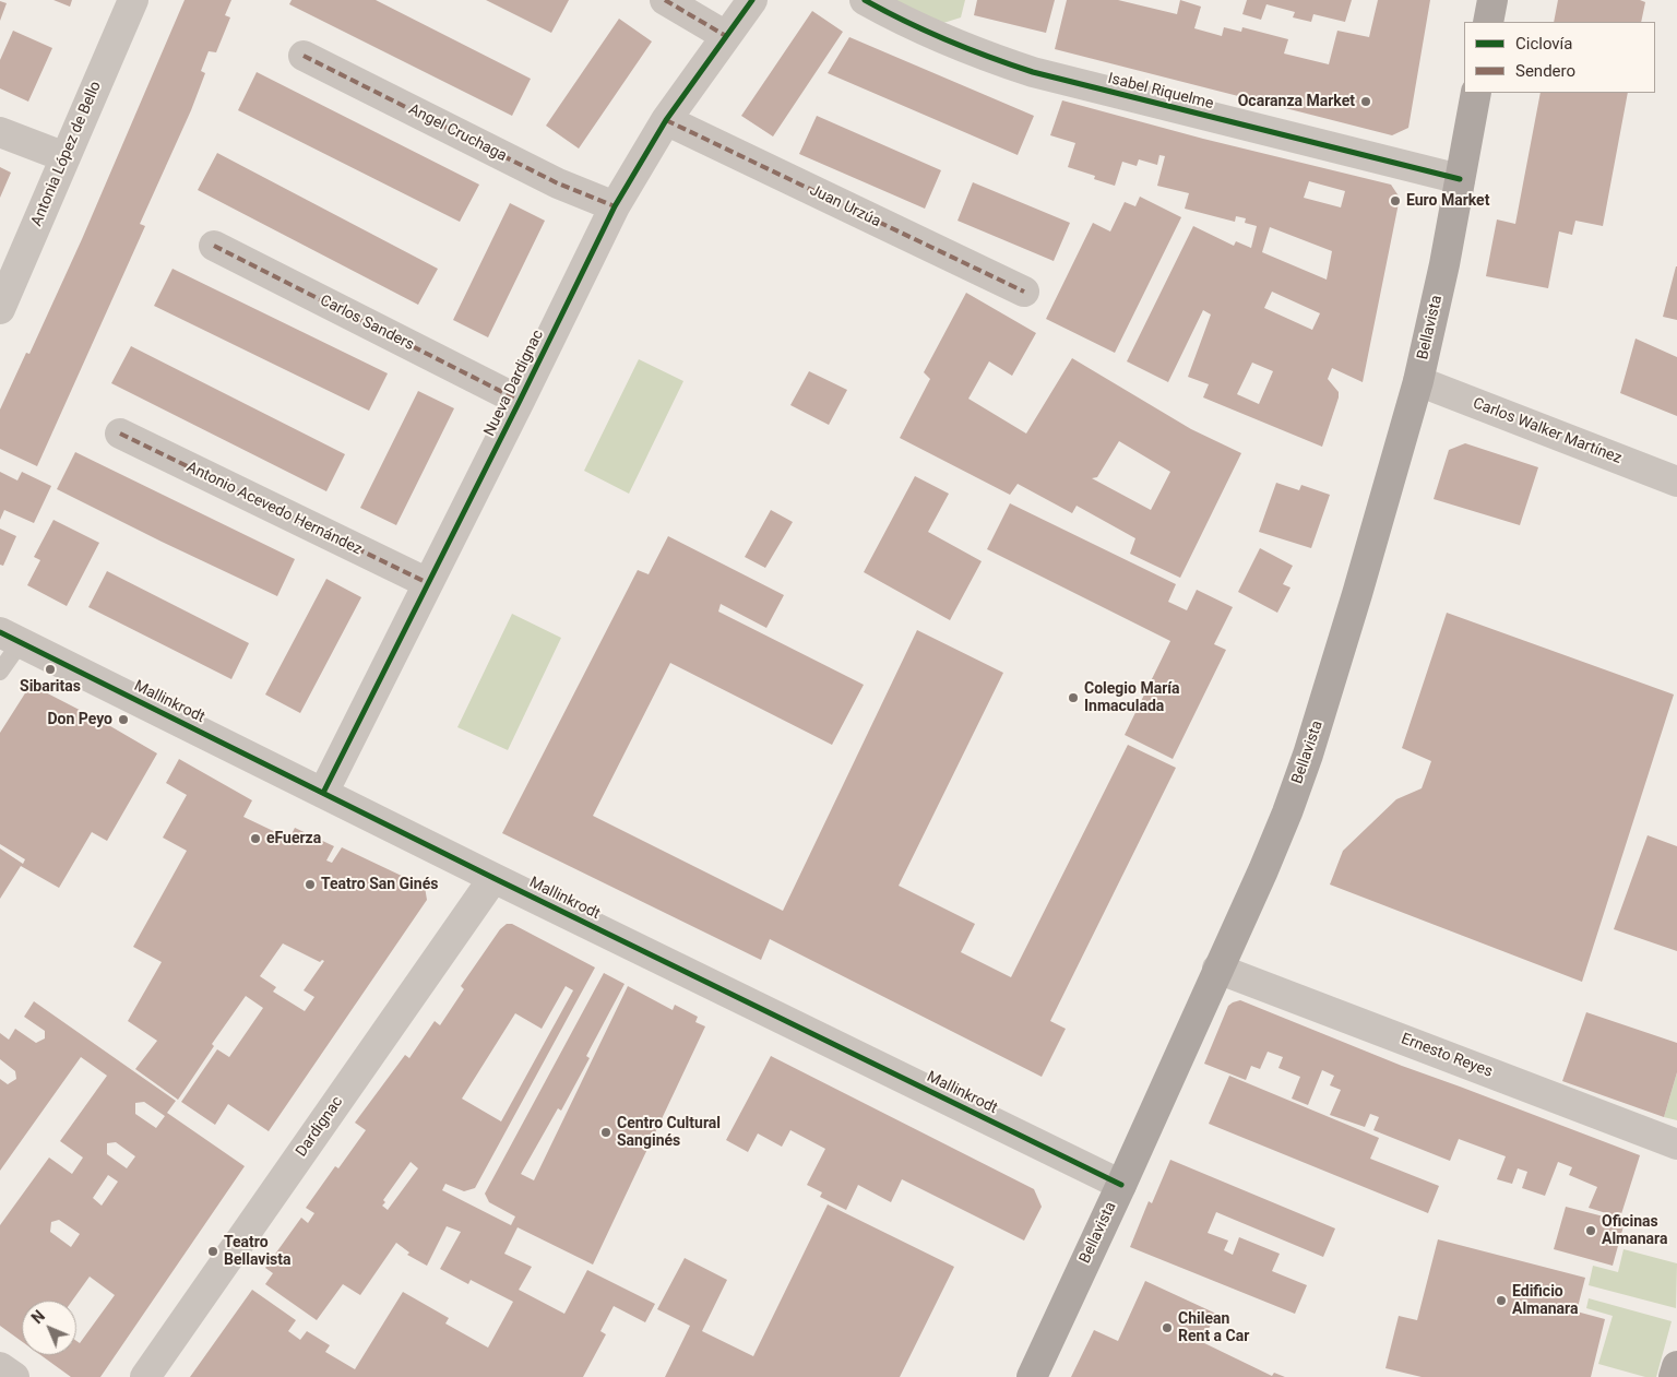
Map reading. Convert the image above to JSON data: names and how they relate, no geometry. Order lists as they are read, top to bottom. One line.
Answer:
{"streets":{"main road":["Bellavista"],"street":["Isabel Riquelme","Angel Cruchaga","Antonia López de Bello","Juan Urzúa","Carlos Sanders","Nueva Dardignac","Carlos Walker Martínez","Antonio Acevedo Hernández","Mallinkrodt","Ernesto Reyes","Dardignac"]},"crossings":[["Isabel Riquelme","Bellavista"],["Angel Cruchaga","Nueva Dardignac"],["Juan Urzúa","Nueva Dardignac"],["Carlos Sanders","Nueva Dardignac"],["Bellavista","Carlos Walker Martínez"],["Bellavista","Mallinkrodt"],["Bellavista","Ernesto Reyes"],["Nueva Dardignac","Antonio Acevedo Hernández"],["Nueva Dardignac","Mallinkrodt"],["Mallinkrodt","Dardignac"]],"places":["Ocaranza Market","Euro Market","Sibaritas","Colegio María Inmaculada","Don Peyo","eFuerza","Teatro San Ginés","Centro Cultural Sanginés","Oficinas Almanara","Teatro Bellavista","Edificio Almanara","Chilean Rent a Car"],"legend":["Ciclovía","Sendero"],"north":"top left"}
